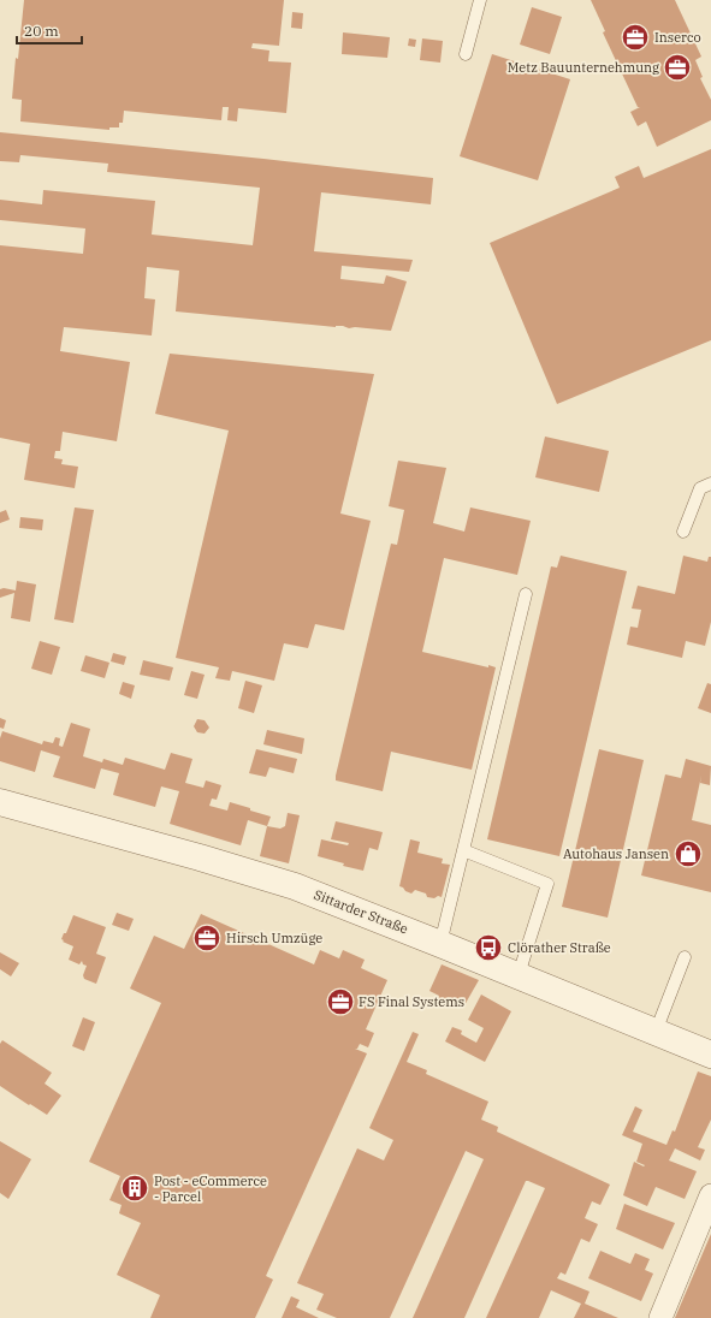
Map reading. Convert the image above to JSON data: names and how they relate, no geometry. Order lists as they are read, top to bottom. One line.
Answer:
{"streets":{"street":["Sittarder Straße"]},"places":{"office":["Inserco","Metz Bauunternehmung","Hirsch Umzüge","FS Final Systems"],"shop":["Autohaus Jansen"],"bus stop":["Clörather Straße"],"building":["Post - eCommerce - Parcel"]},"scale_bar":"20 m"}
